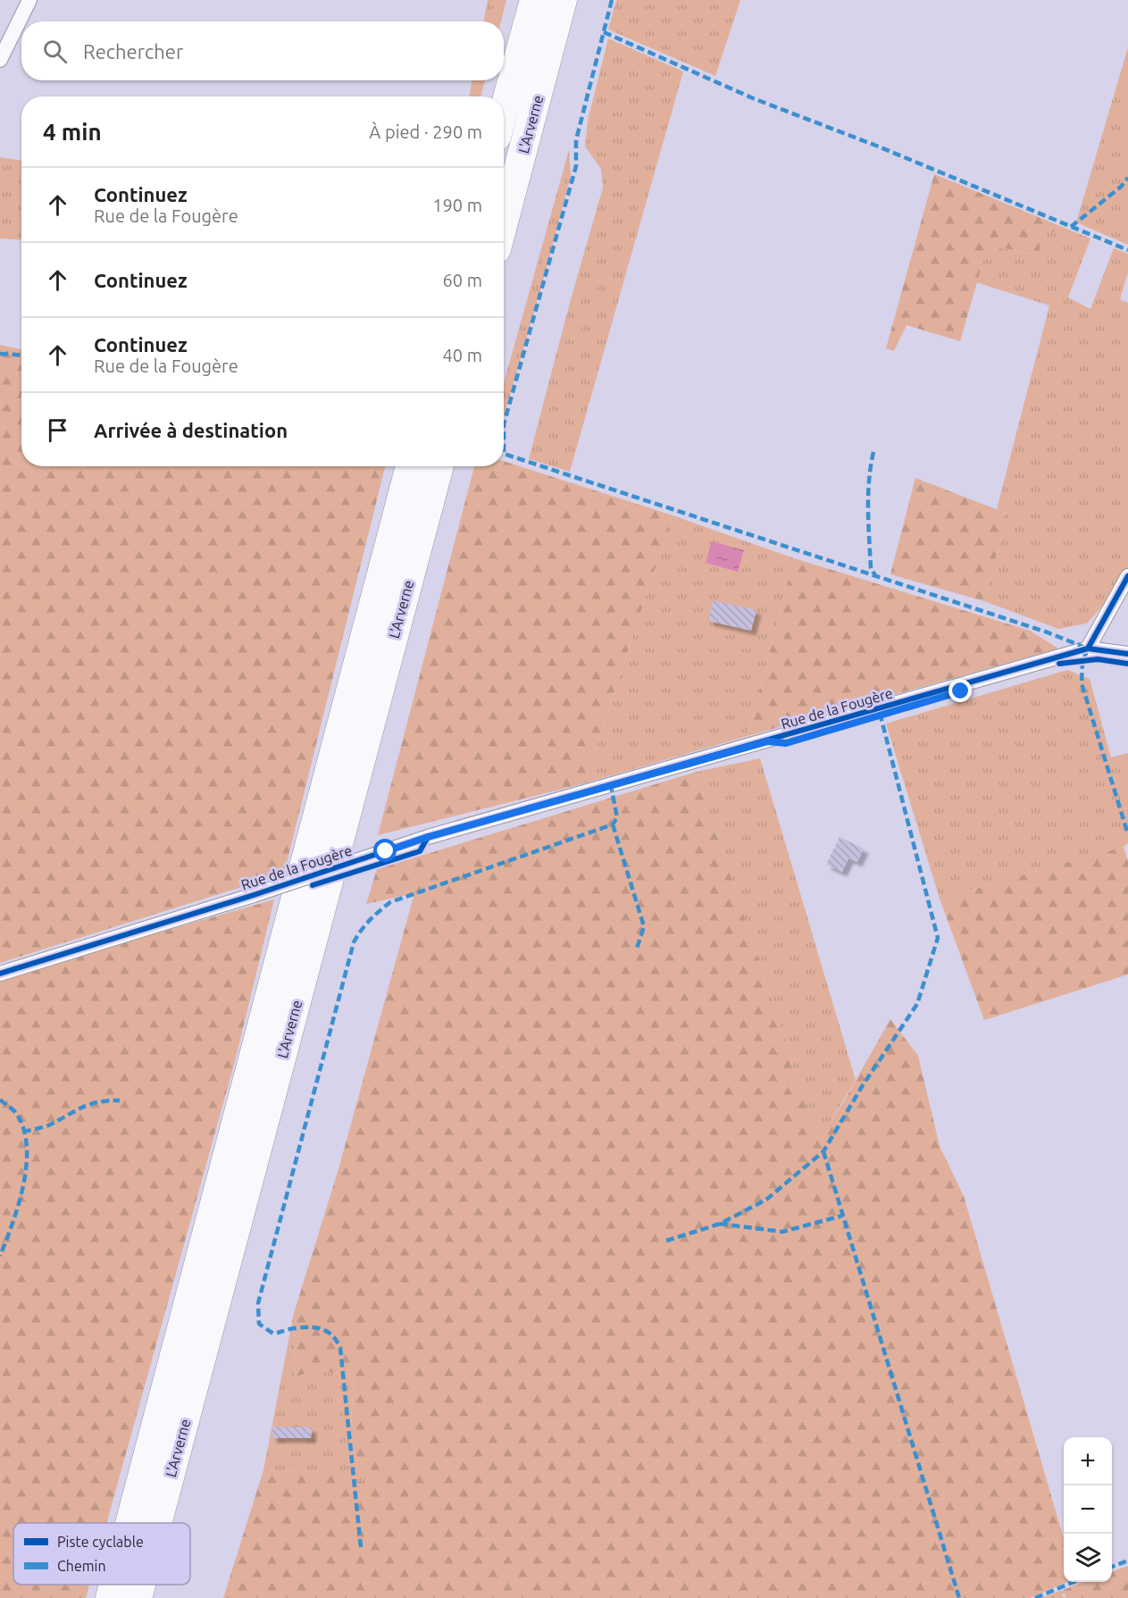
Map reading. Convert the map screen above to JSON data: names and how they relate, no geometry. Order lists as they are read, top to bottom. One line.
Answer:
{"streets":{"highway":["L'Arverne"],"street":["Rue de la Fougère"]},"legend":["Piste cyclable","Chemin"],"page":{"search":"Rechercher","heading":["4 min","À pied · 290 m"],"list":[["Continuez","Rue de la Fougère","190 m"],["Continuez","60 m"],["Continuez","Rue de la Fougère","40 m"],"Arrivée à destination"],"map_buttons":["+","−"]}}
